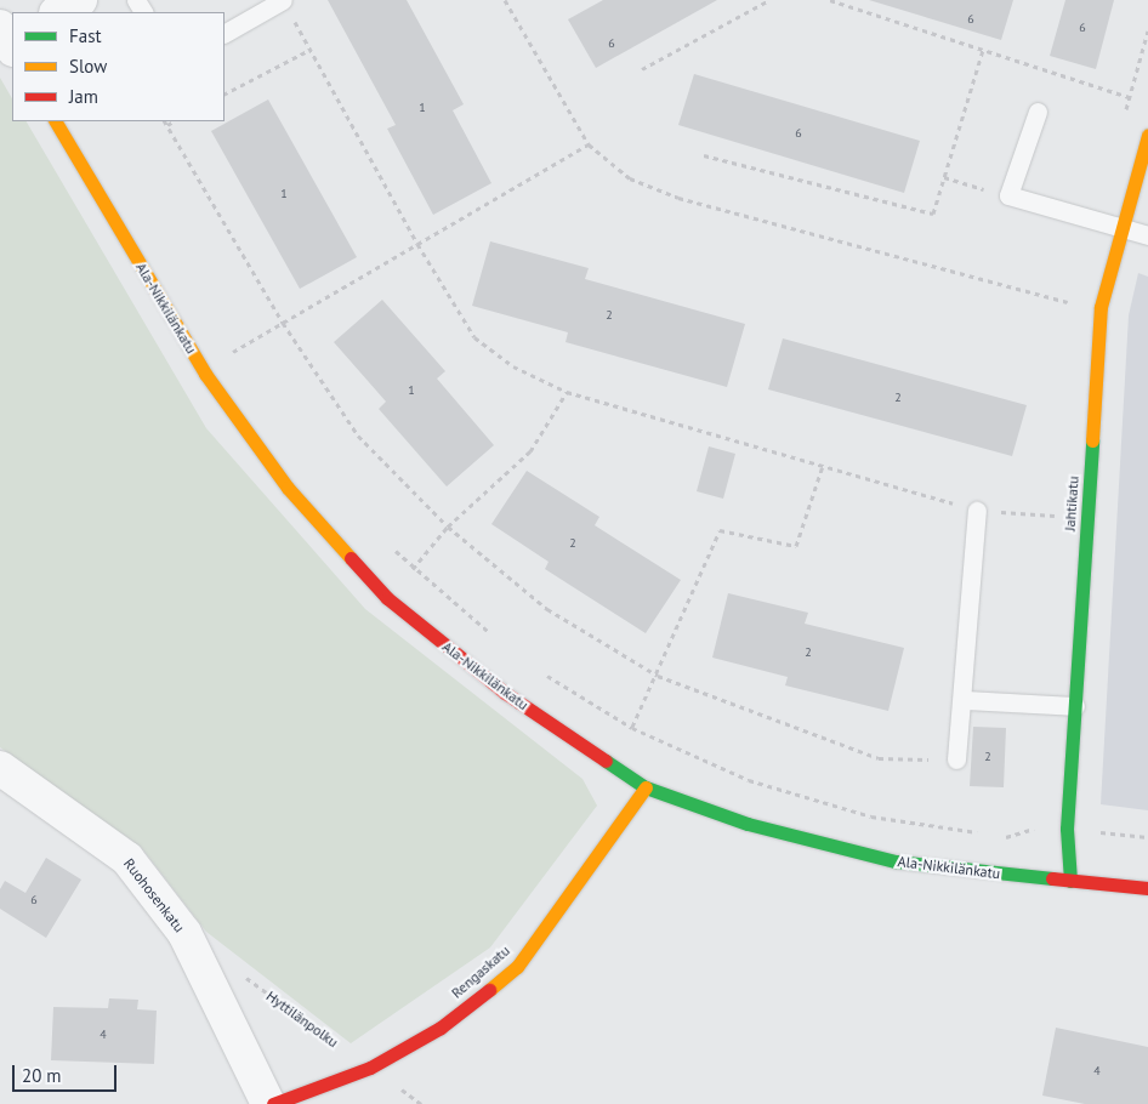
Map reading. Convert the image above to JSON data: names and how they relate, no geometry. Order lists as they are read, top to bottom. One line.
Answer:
{"streets":{"street":["Ala-Nikkilänkatu","Jahtikatu","Ruohosenkatu","Rengaskatu"],"path":["Hyttilänpolku"]},"crossings":[["Ala-Nikkilänkatu","Jahtikatu"],["Ala-Nikkilänkatu","Rengaskatu"],["Rengaskatu","Hyttilänpolku"]],"house_numbers":["6","6","6","1","6","1","2","1","2","2","2","2","6","4","4"],"legend":["Fast","Slow","Jam"],"scale_bar":"20 m"}
